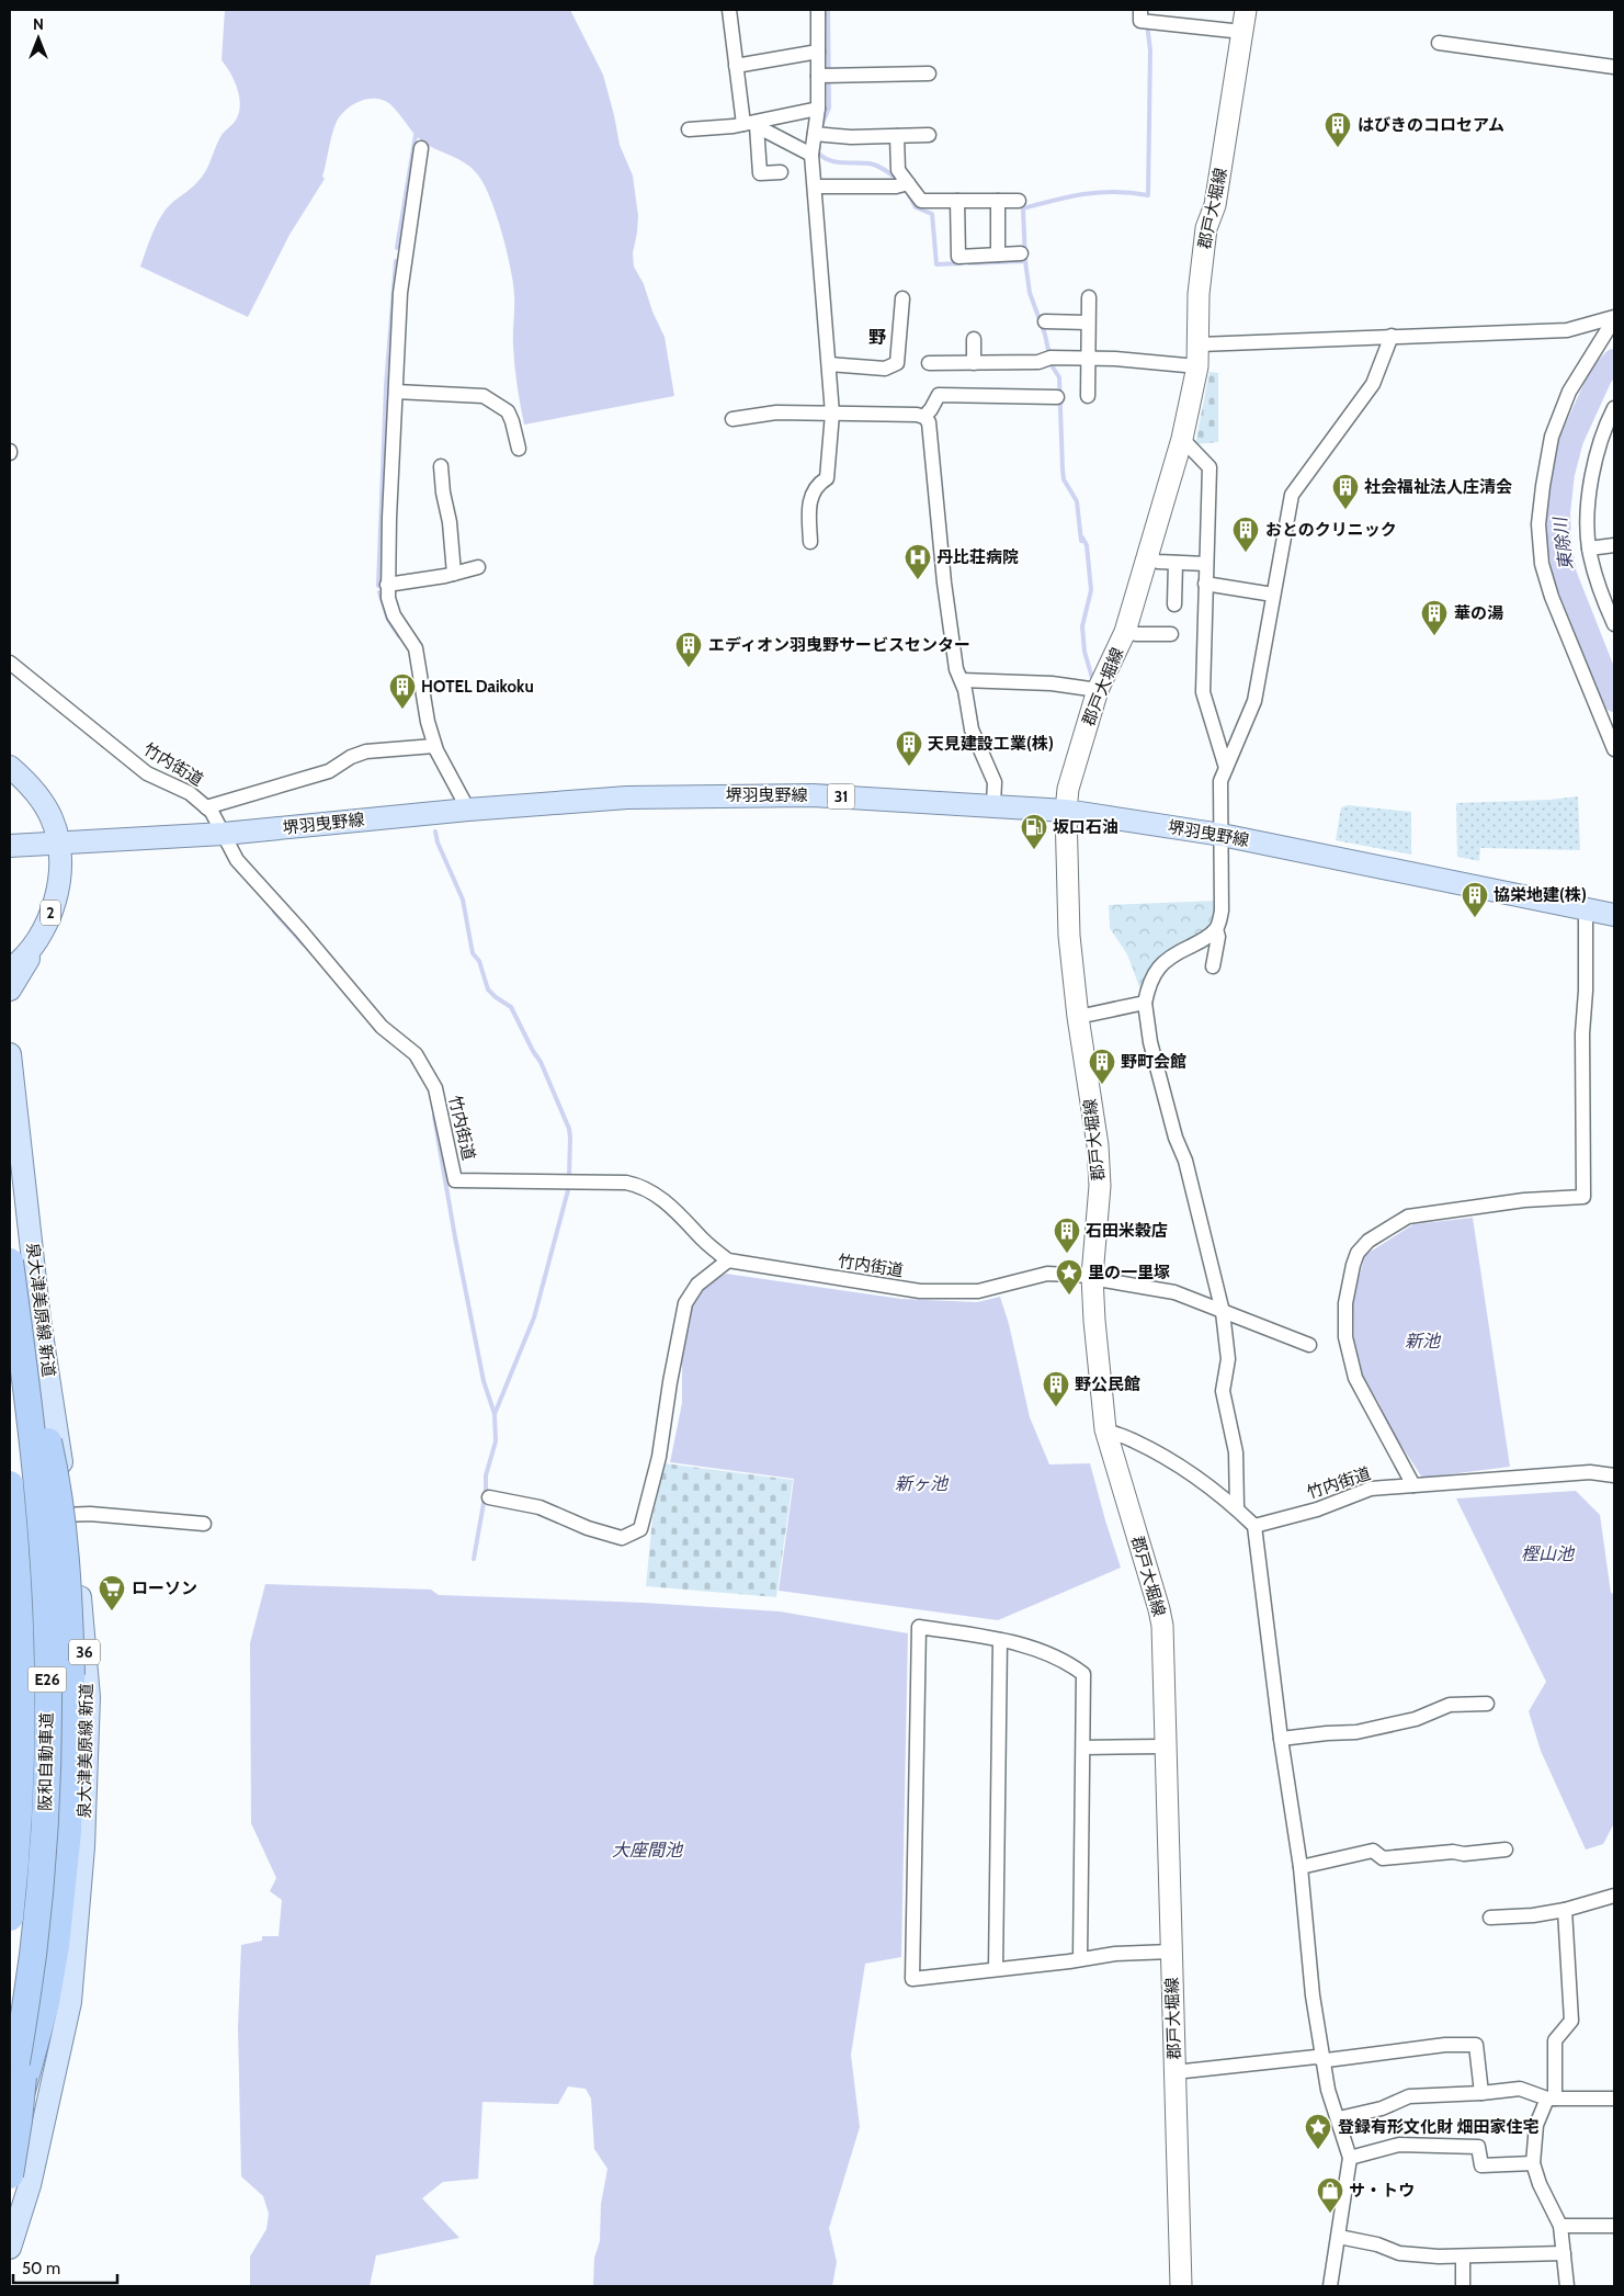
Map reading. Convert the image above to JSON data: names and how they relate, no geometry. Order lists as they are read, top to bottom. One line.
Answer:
{"streets":{"highway":["E26","阪和自動車道"],"main road":["郡戸大堀線","堺羽曳野線","31","2","泉大津美原線 新道","36"],"street":["竹内街道"]},"crossings":[["郡戸大堀線","竹内街道"],["郡戸大堀線","堺羽曳野線"],["竹内街道","堺羽曳野線"],["堺羽曳野線","2"]],"districts":["野"],"water":["東除川","新池","新ヶ池","樫山池","大座間池"],"places":{"building":["はびきのコロセアム","社会福祉法人庄清会","おとのクリニック","華の湯","エディオン羽曳野サービスセンター","HOTEL Daikoku","天見建設工業(株)","協栄地建(株)","野町会館","石田米穀店","野公民館"],"hospital":["丹比荘病院"],"fuel station":["坂口石油"],"place":["里の一里塚","登録有形文化財 畑田家住宅"],"supermarket":["ローソン"],"shop":["サ・トウ"]},"scale_bar":"50 m","north":"top"}
